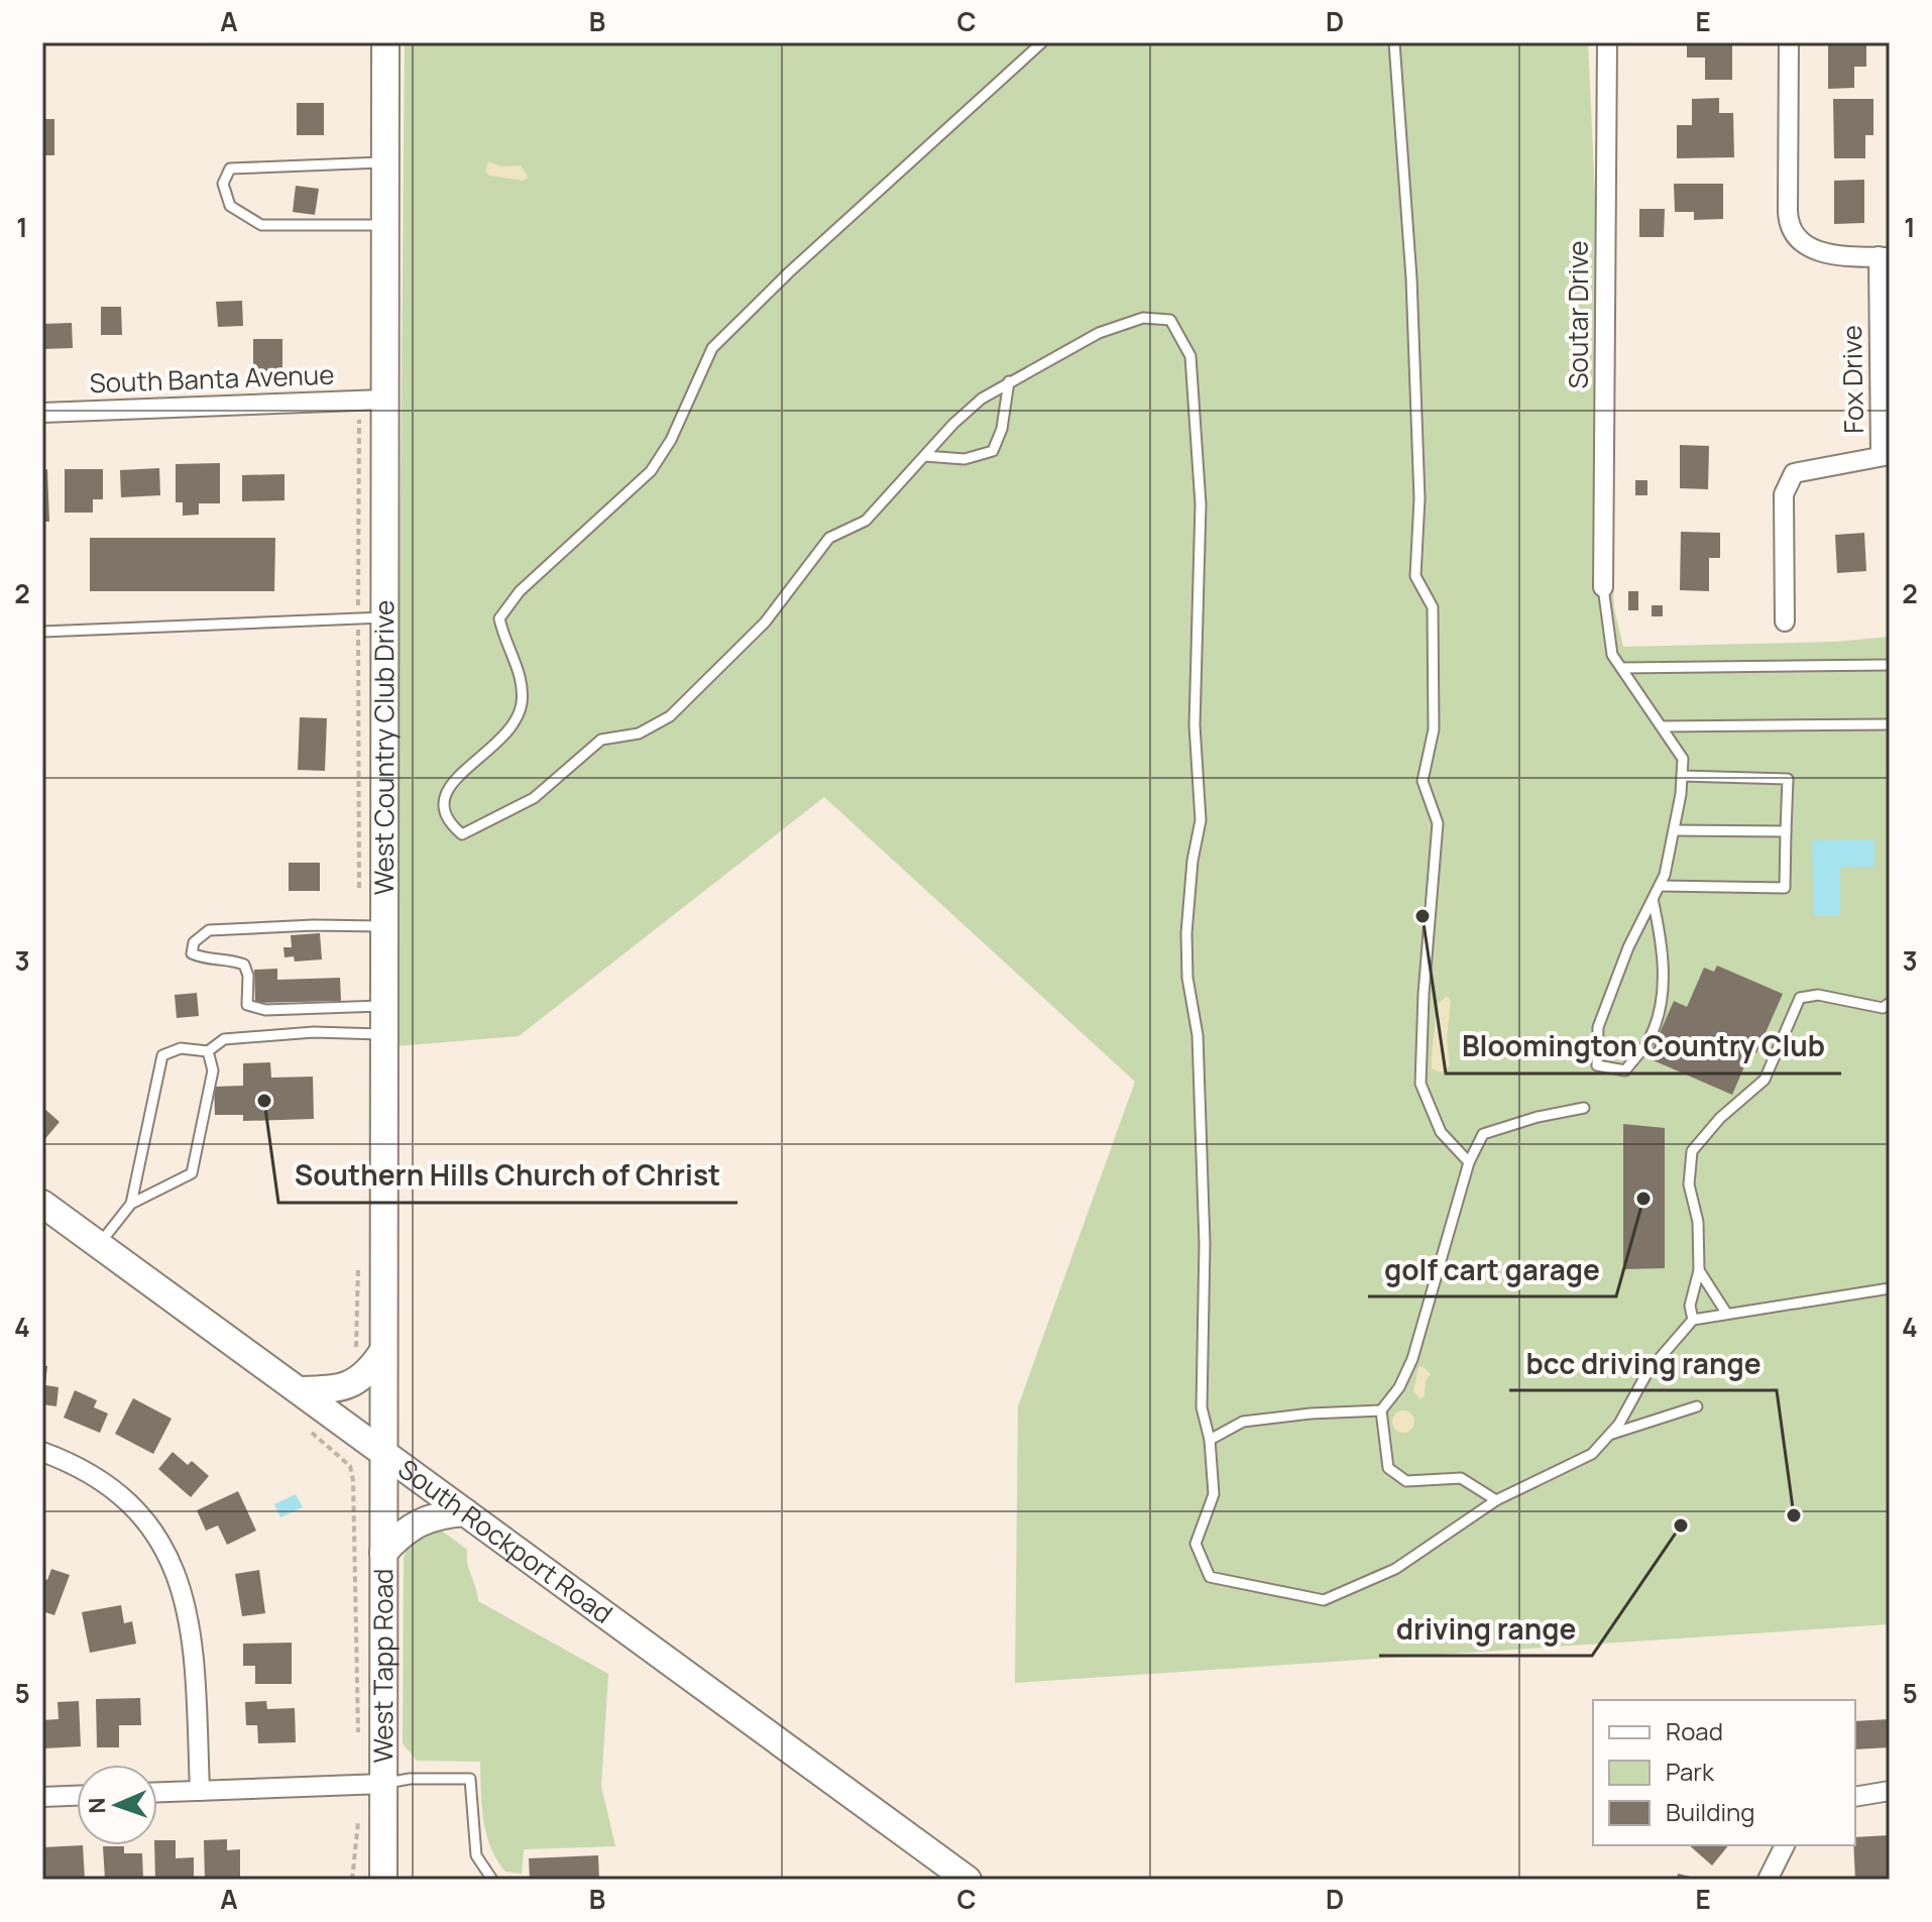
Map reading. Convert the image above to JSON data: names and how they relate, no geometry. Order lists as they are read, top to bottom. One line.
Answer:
{"streets":{"main road":["West Country Club Drive","South Rockport Road","West Tapp Road"],"street":["Soutar Drive","South Banta Avenue","Fox Drive"]},"crossings":[["South Banta Avenue","West Country Club Drive"],["West Country Club Drive","South Rockport Road"],["West Country Club Drive","West Tapp Road"],["South Rockport Road","West Tapp Road"]],"places":["Bloomington Country Club","Southern Hills Church of Christ","golf cart garage","bcc driving range","driving range"],"legend":["Road","Park","Building"],"north":"left","grid":{"columns":["A","B","C","D","E"],"rows":["1","2","3","4","5"]}}
